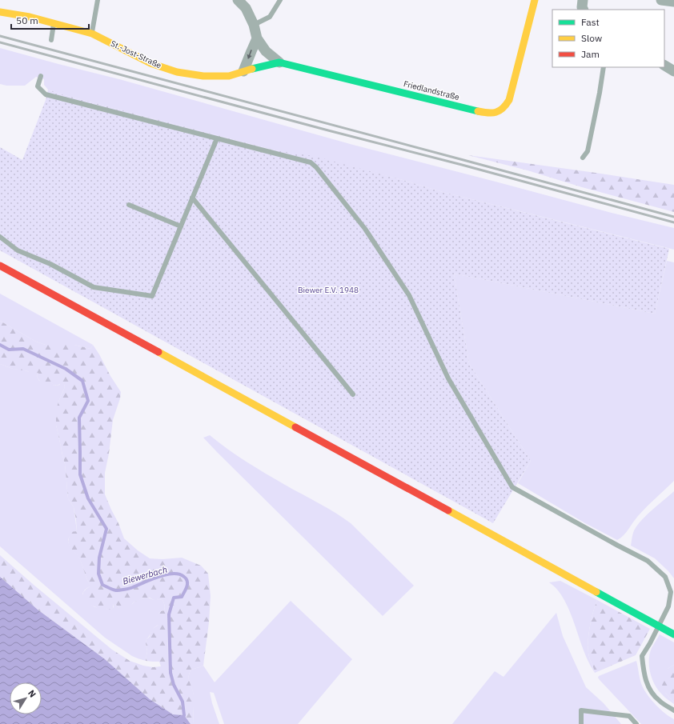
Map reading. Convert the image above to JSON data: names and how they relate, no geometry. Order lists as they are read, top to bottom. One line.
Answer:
{"streets":{"main road":["St.-Jost-Straße","Friedlandstraße"]},"crossings":[["St.-Jost-Straße","Friedlandstraße"]],"water":["Biewerbach"],"parks":["Biewer E.V. 1948"],"legend":["Fast","Slow","Jam"],"scale_bar":"50 m","north":"top right"}
